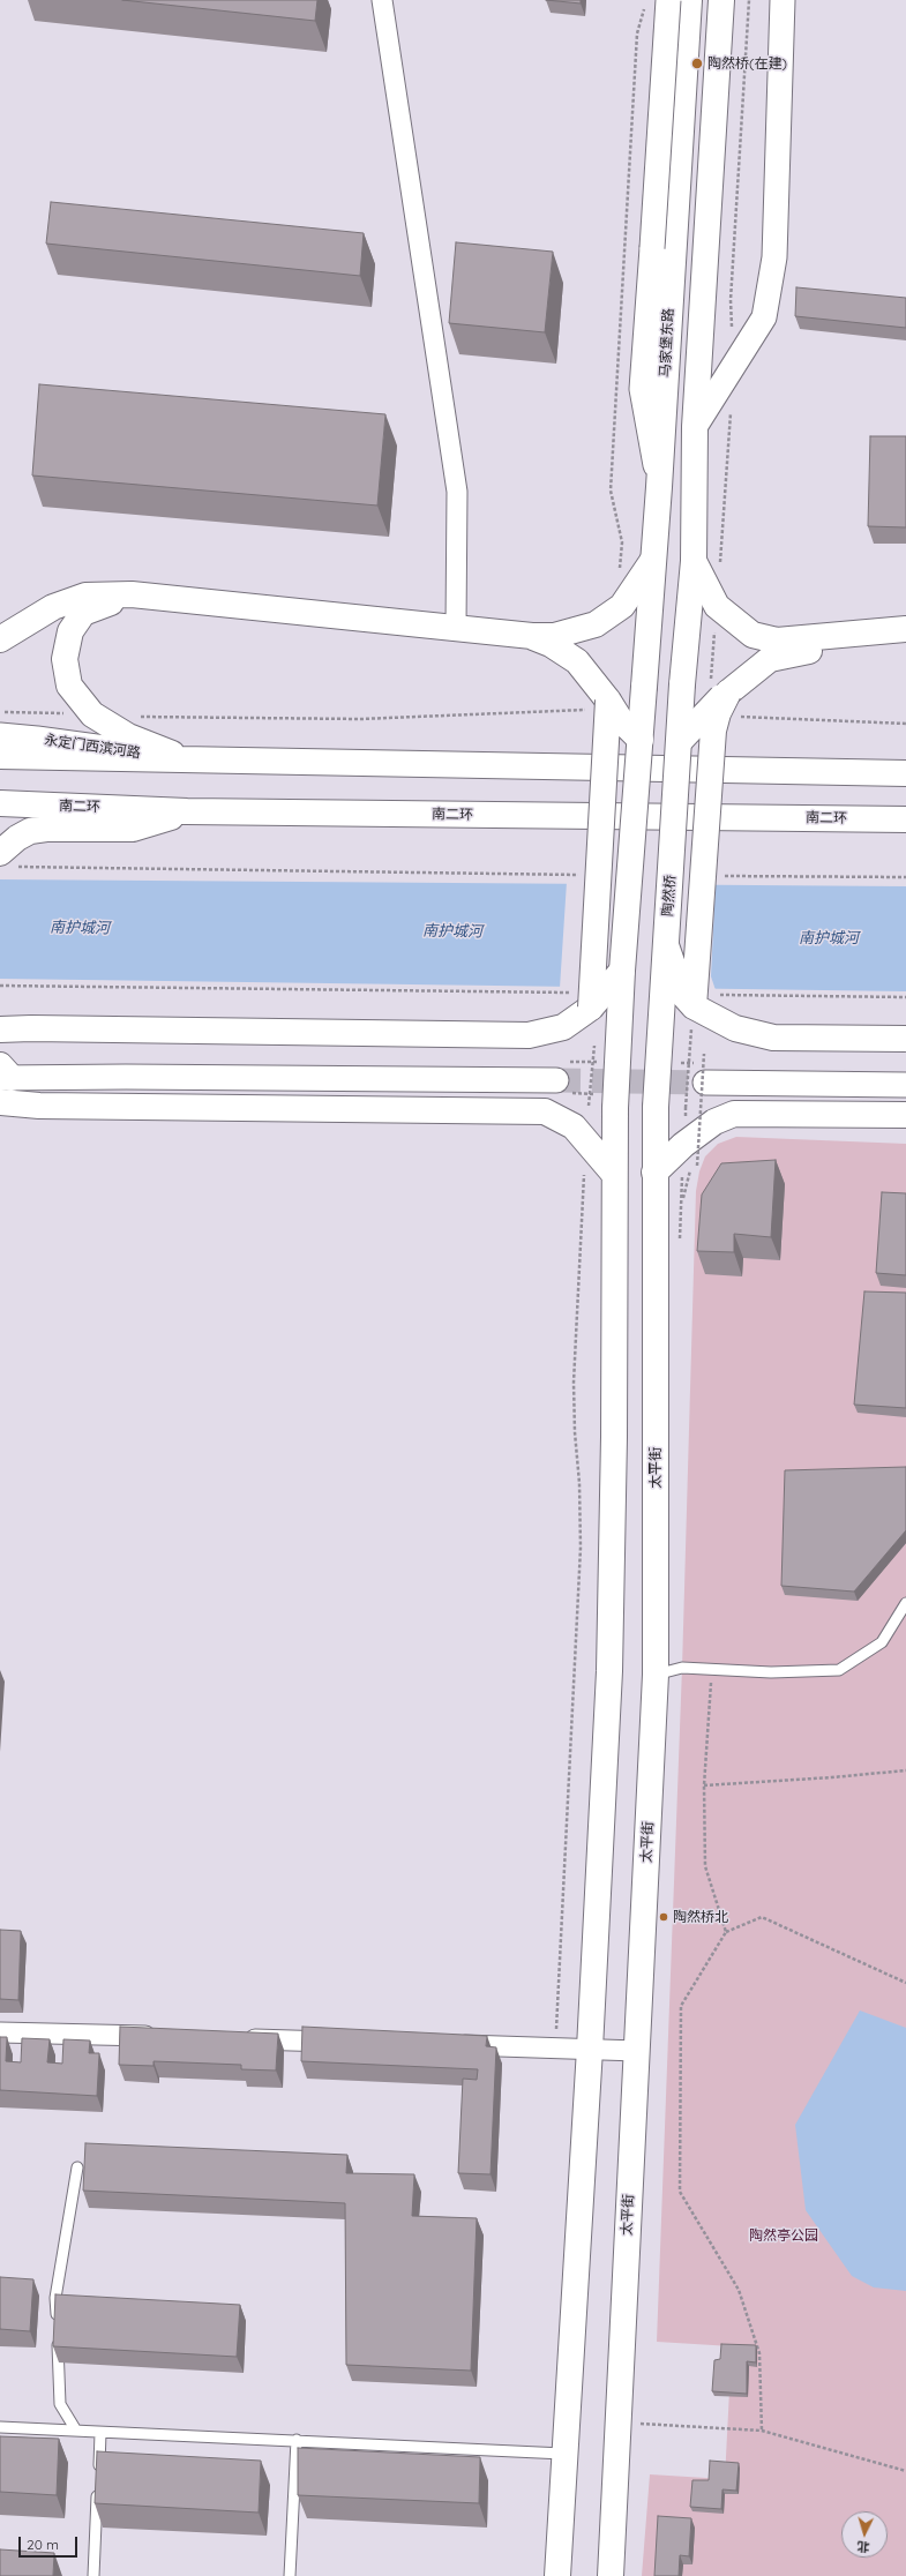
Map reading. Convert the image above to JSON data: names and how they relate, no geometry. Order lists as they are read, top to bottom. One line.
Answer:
{"streets":{"main road":["马家堡东路","南二环","陶然桥","太平街"],"street":["永定门西滨河路"]},"crossings":[["陶然桥","太平街"]],"water":["南护城河"],"parks":["陶然亭公园"],"places":["陶然桥(在建)","陶然桥北"],"scale_bar":"20 m","north":"bottom"}
